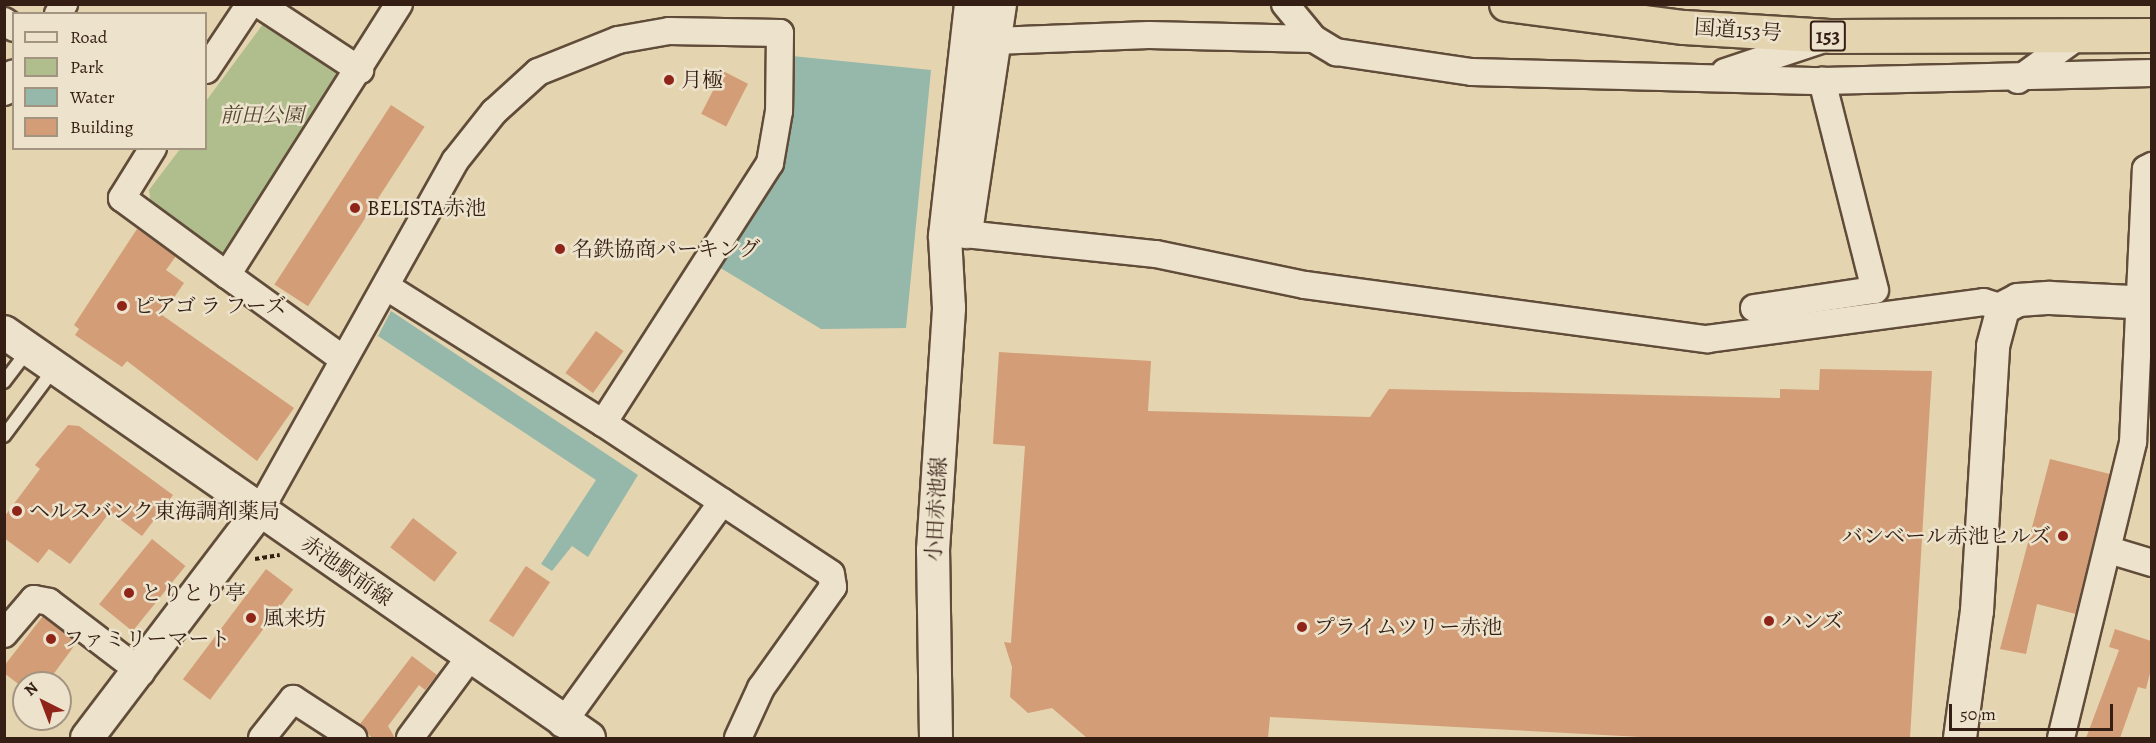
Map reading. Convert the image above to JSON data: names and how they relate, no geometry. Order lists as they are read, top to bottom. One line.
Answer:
{"streets":{"highway":["国道153号","153"],"street":["小田赤池線","赤池駅前線"]},"parks":["前田公園"],"places":["月極","BELISTA赤池","名鉄協商パーキング","ピアゴ ラ フーズ","ヘルスバンク東海調剤薬局","バンベール赤池ヒルズ","とりとり亭","風来坊","ハンズ","プライムツリー赤池","ファミリーマート"],"legend":["Road","Park","Water","Building"],"scale_bar":"50 m","north":"top left"}
